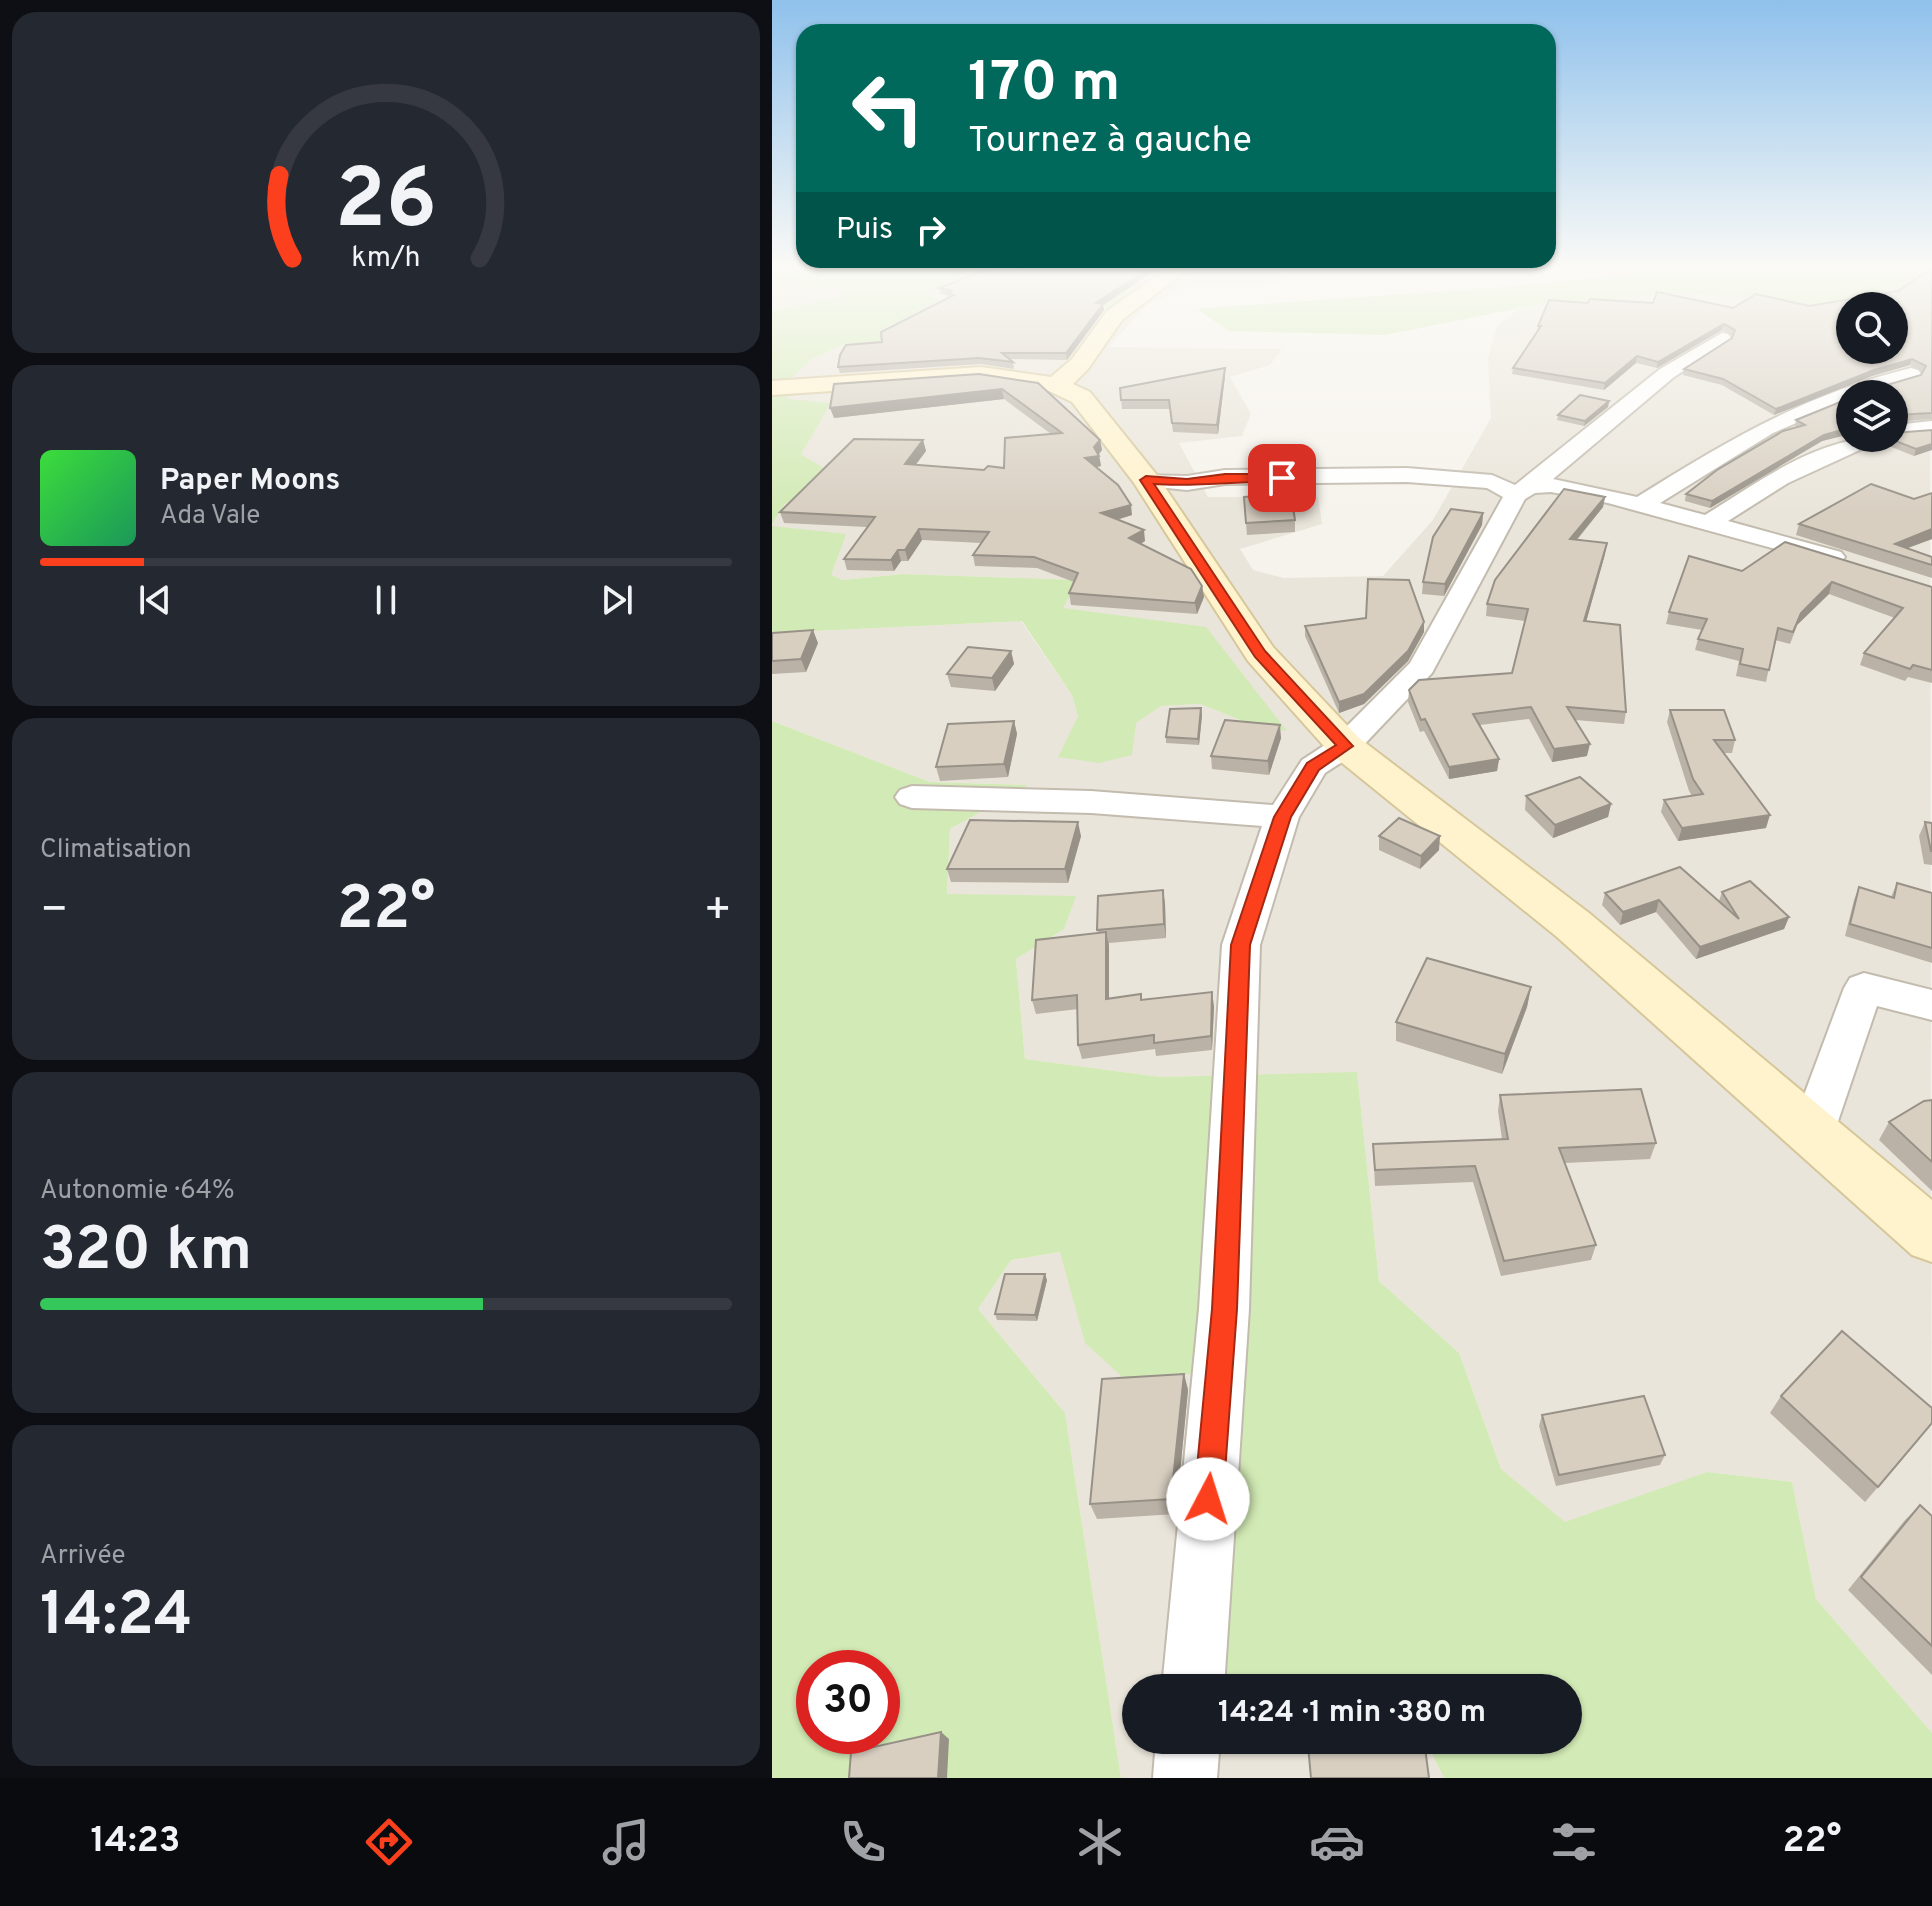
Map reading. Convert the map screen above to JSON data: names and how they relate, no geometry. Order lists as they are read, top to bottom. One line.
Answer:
{"page":{"turn":["170 m","Tournez à gauche"],"then":"Puis","song":["Paper Moons","Ada Vale"],"tile":["Climatisation",["Autonomie · 64%","320 km"],["Arrivée","14:24"]],"heat":["−","22°","+"],"limit":"30","trip":"14:24 · 1 min · 380 m","tabs":["14:23","22°"],"gauge":["26","km/h"]}}
